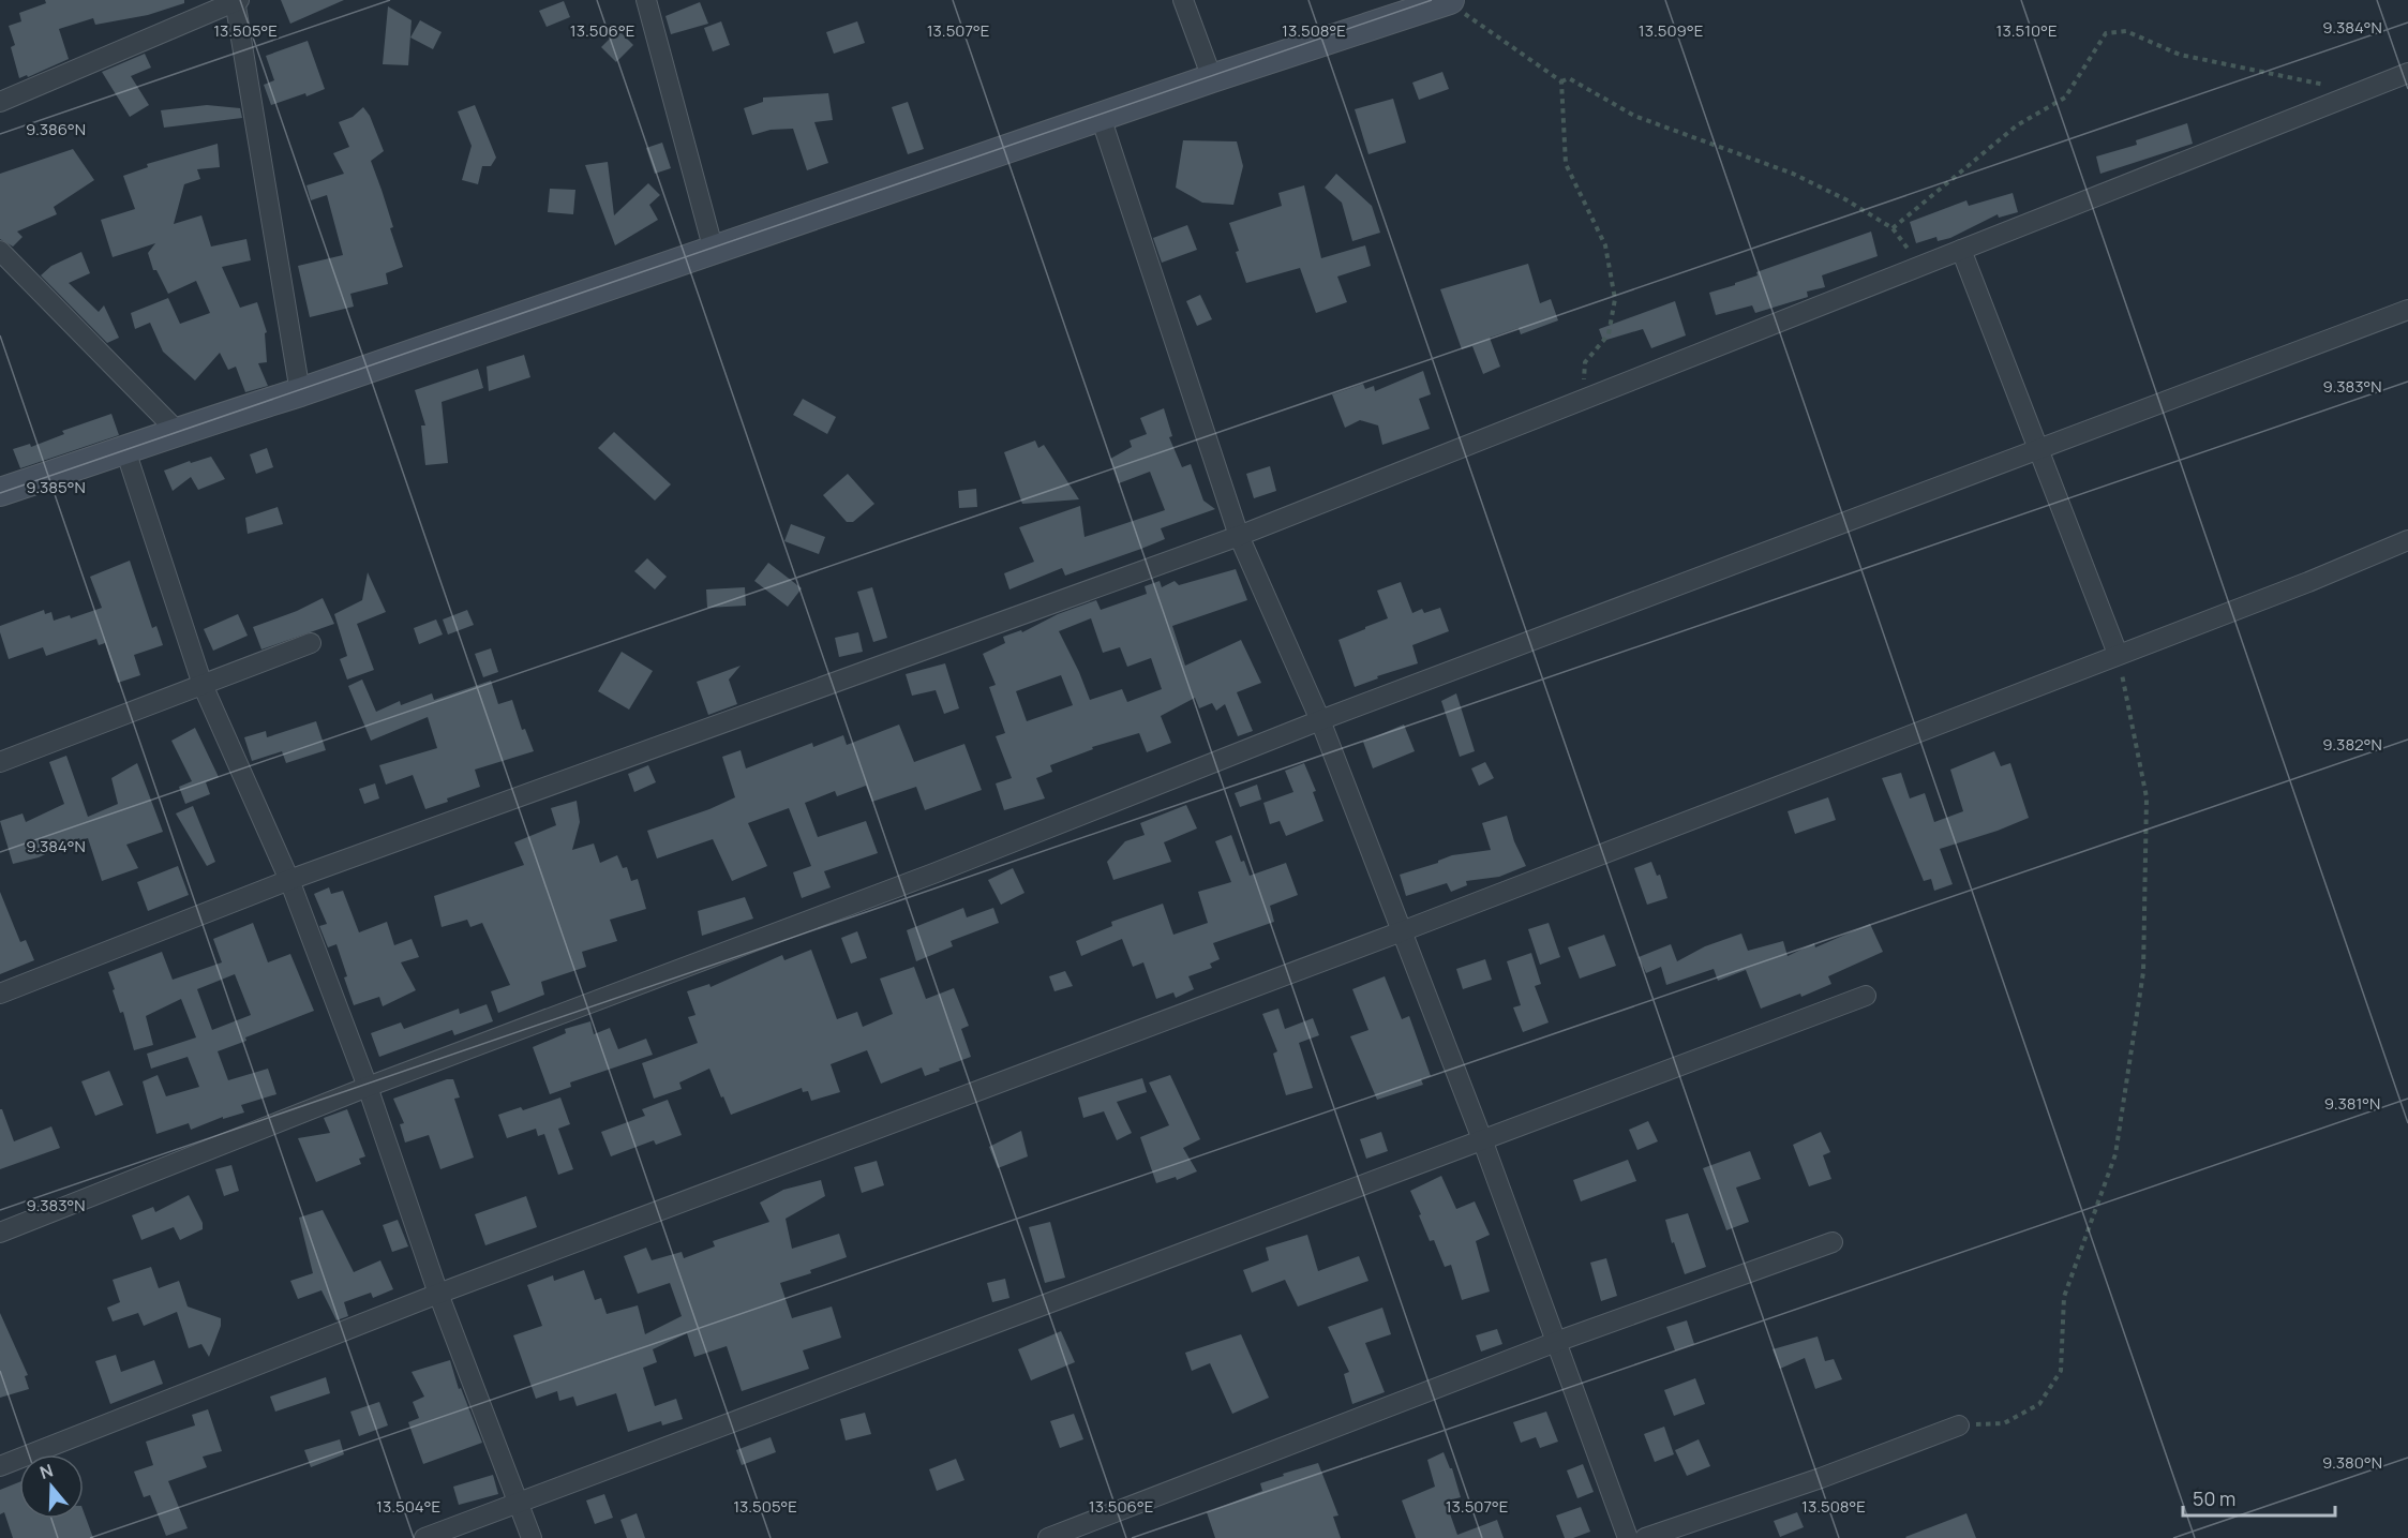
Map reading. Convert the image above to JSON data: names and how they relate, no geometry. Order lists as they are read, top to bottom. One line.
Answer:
{"scale_bar":"50 m","north":"top","coordinates":["9.384°N","13.510°E","13.505°E","13.506°E","13.507°E","13.508°E","13.509°E","9.386°N","9.383°N","9.385°N","9.382°N","9.381°N","9.380°N","13.504°E"]}
